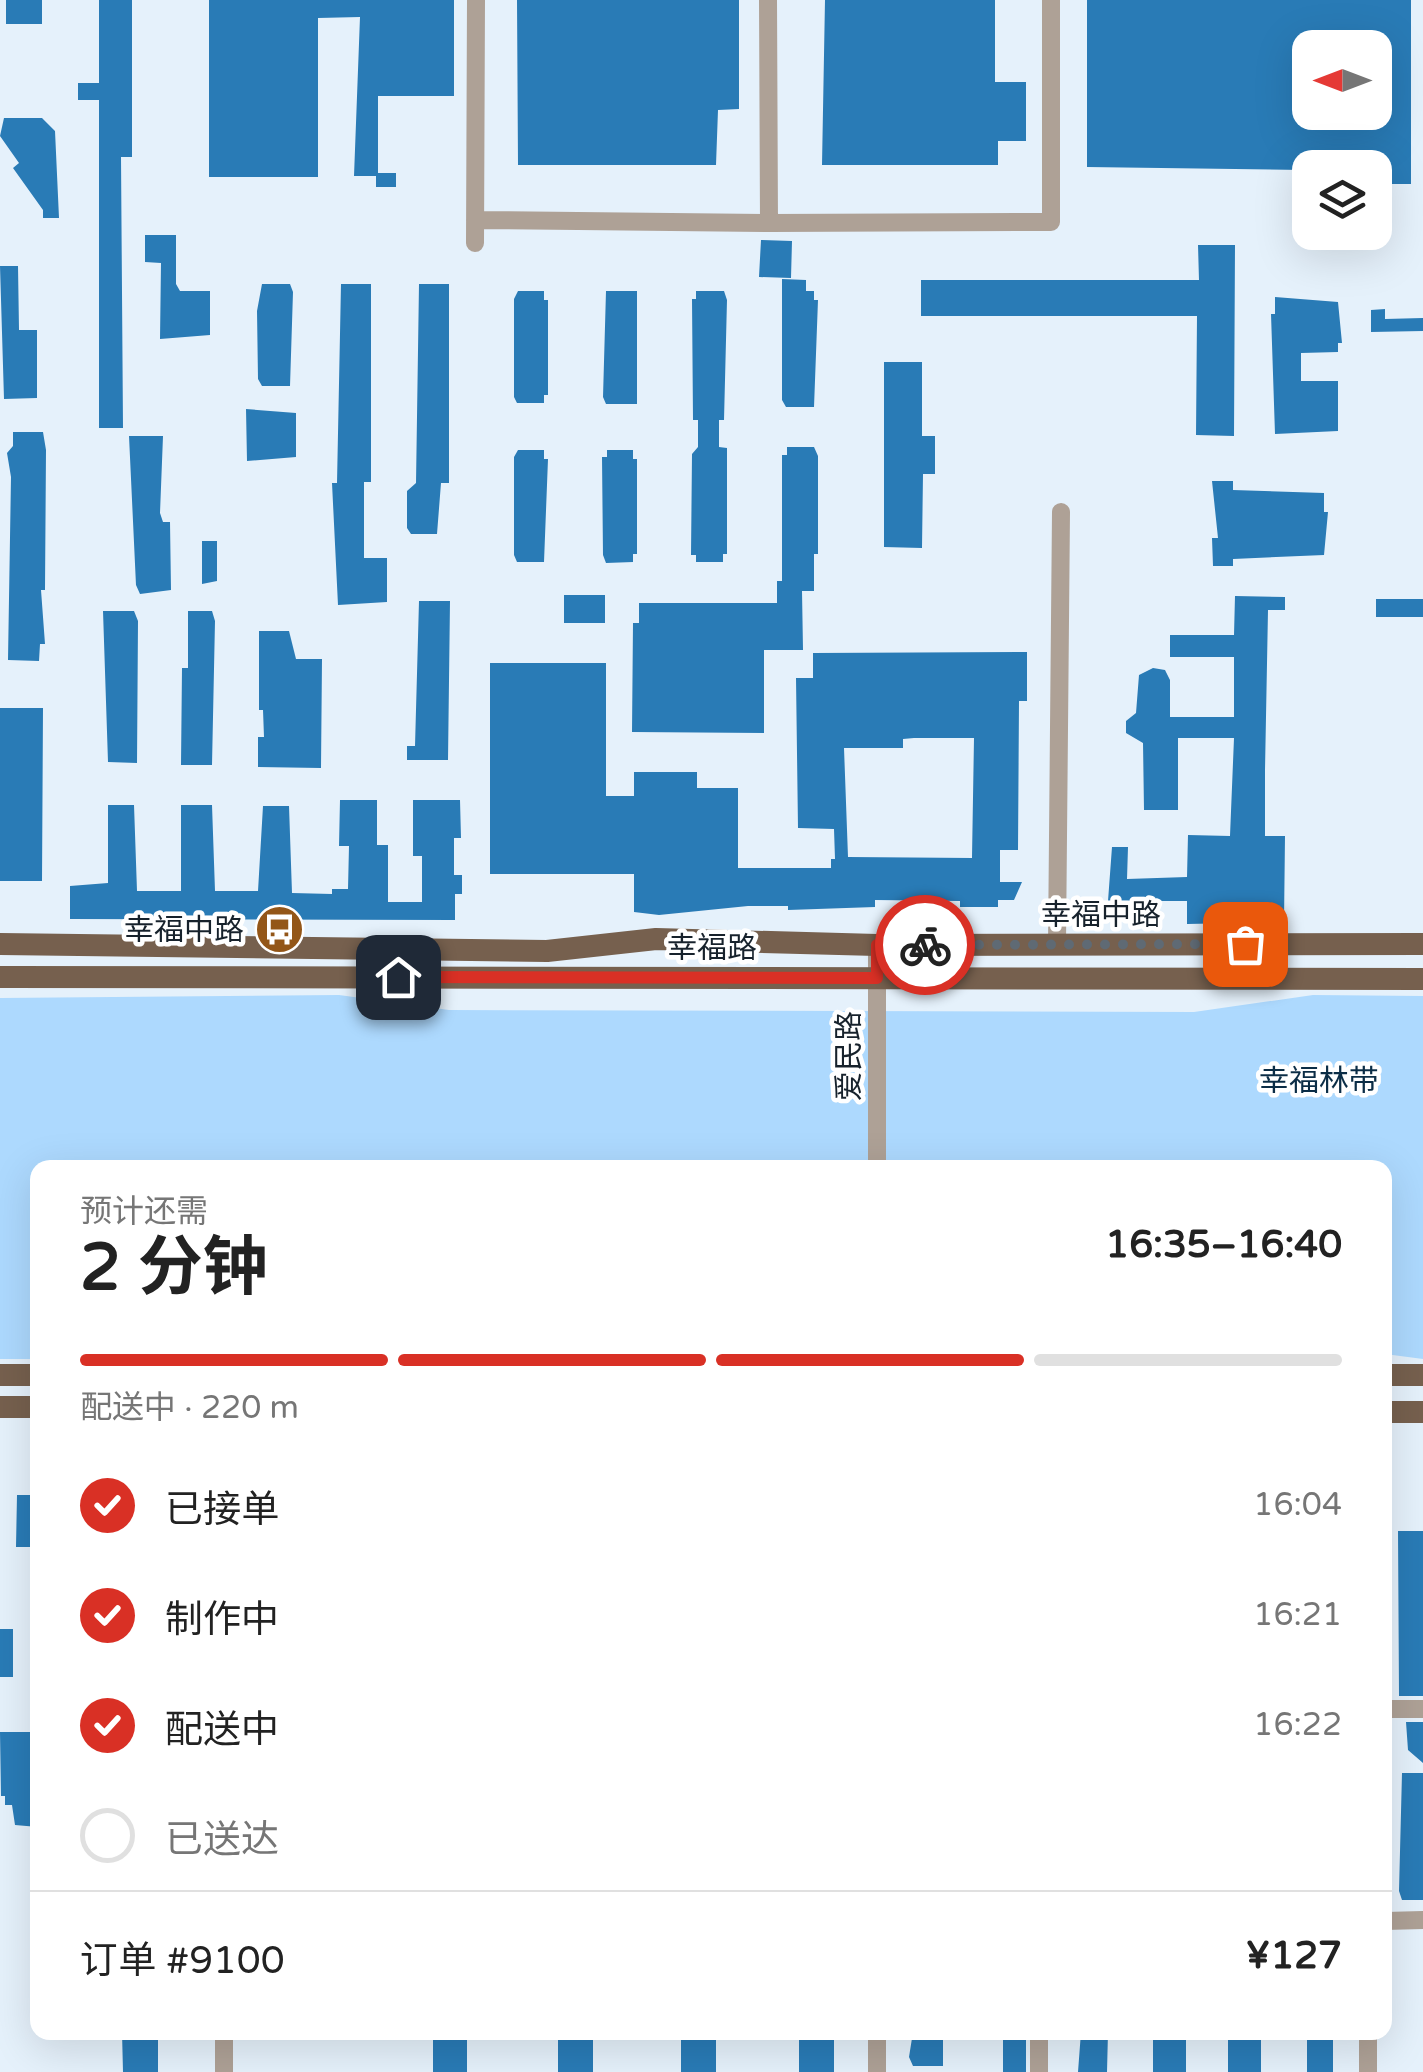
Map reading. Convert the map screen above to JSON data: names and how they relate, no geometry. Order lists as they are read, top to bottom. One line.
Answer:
{"streets":{"main road":["幸福中路","幸福路"],"street":["爱民路"]},"crossings":[["幸福中路","爱民路"],["幸福路","爱民路"]],"parks":["幸福林带"],"places":{"bus stop":["幸福中路"]},"north":"left","page":{"heading":["2 分钟","预计还需","16:35–16:40"],"panel":["订单 #9100","¥127"],"bar":"配送中 · 220 m","list":[["已接单","16:04"],["制作中","16:21"],["配送中","16:22"],"已送达"]}}
